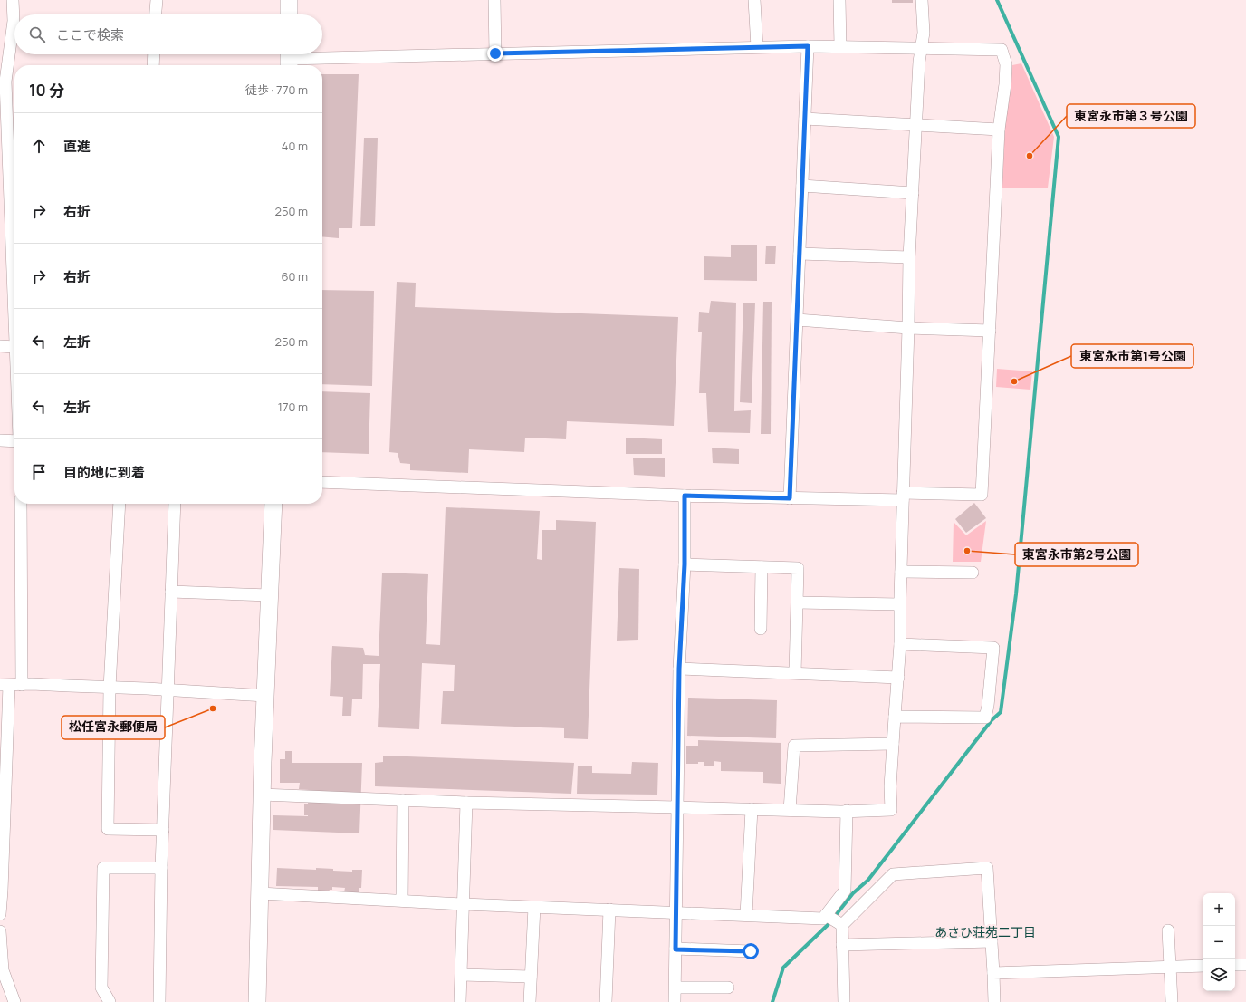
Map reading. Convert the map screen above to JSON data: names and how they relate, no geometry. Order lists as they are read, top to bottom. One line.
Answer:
{"districts":["あさひ荘苑二丁目"],"places":["東宮永市第３号公園","東宮永市第1号公園","東宮永市第2号公園","松任宮永郵便局"],"page":{"search":"ここで検索","heading":["10 分","徒歩 · 770 m"],"list":[["直進","40 m"],["右折","250 m"],["右折","60 m"],["左折","250 m"],["左折","170 m"],"目的地に到着"],"map_buttons":["+","−"]}}
